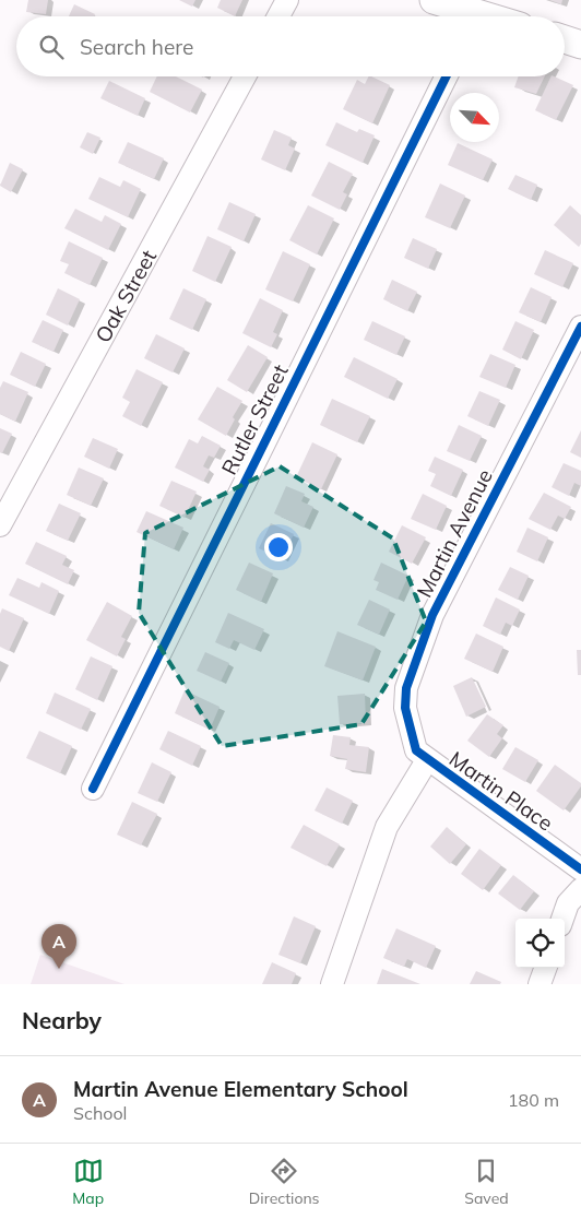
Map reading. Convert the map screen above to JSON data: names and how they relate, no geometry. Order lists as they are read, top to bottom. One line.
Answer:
{"streets":{"street":["Oak Street","Rutler Street","Martin Avenue","Martin Place"]},"crossings":[["Martin Avenue","Martin Place"]],"north":"bottom right","page":{"search":"Search here","pins":"A","heading":"Nearby","list":[{"mark":"A","name":"Martin Avenue Elementary School","note":"School","value":"180 m"}],"nav":["Map","Directions","Saved"]}}
